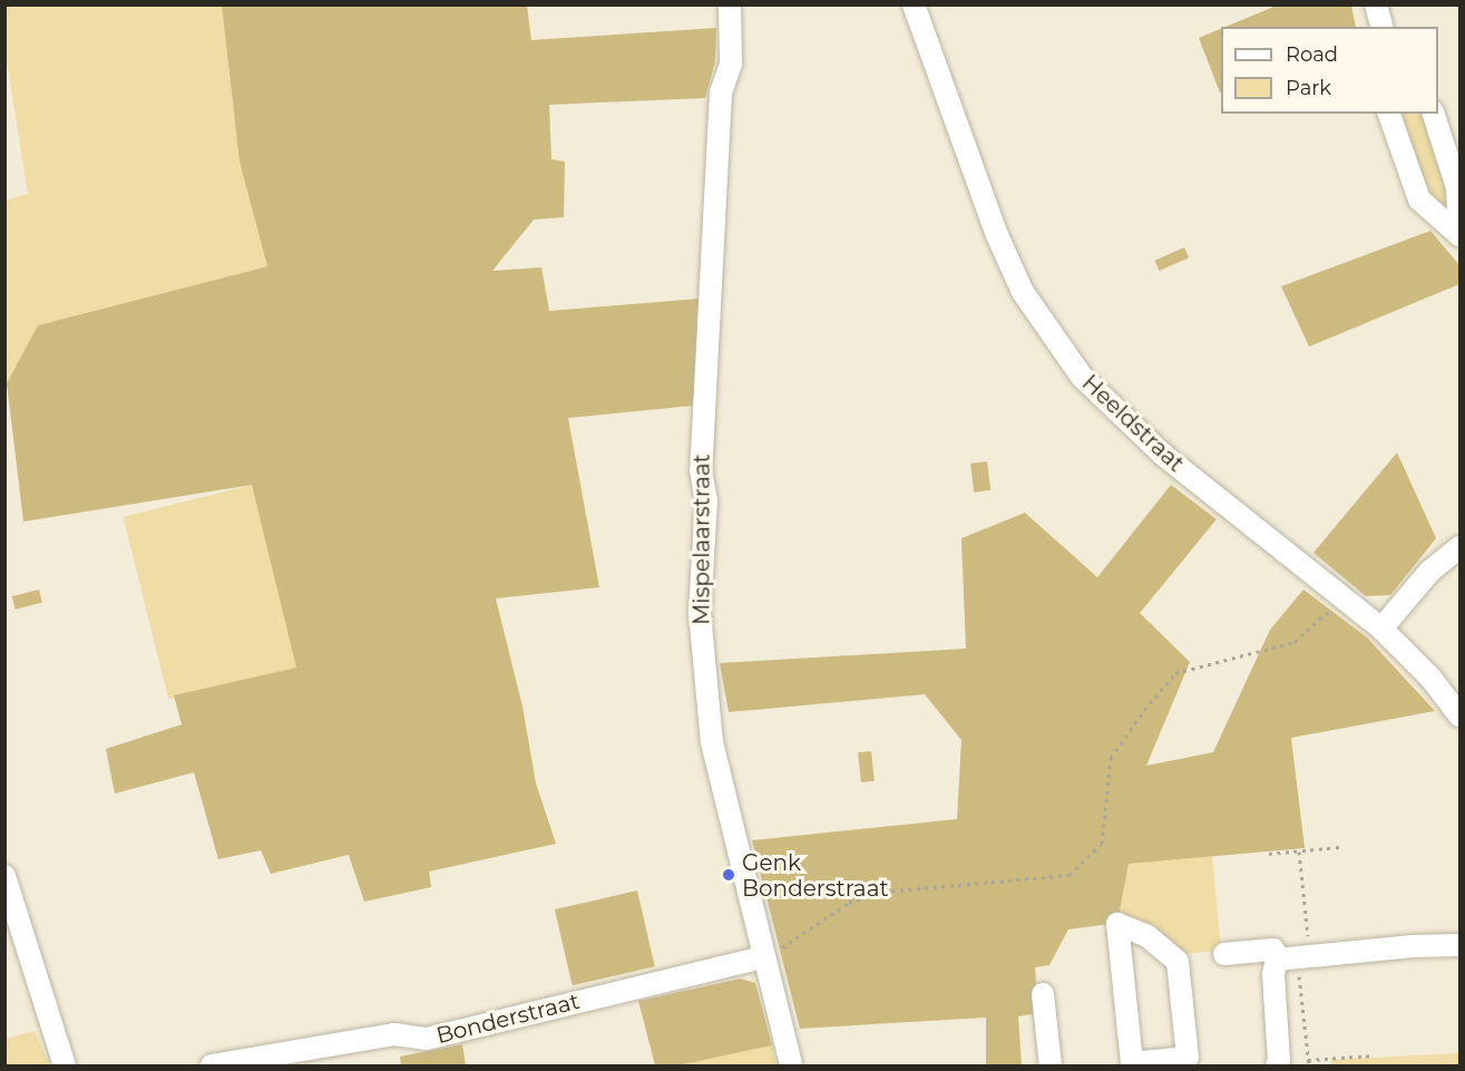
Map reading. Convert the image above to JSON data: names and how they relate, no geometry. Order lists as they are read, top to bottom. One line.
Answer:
{"streets":{"street":["Heeldstraat","Mispelaarstraat","Bonderstraat"]},"crossings":[["Mispelaarstraat","Bonderstraat"]],"places":["Genk Bonderstraat"],"legend":["Road","Park"]}
